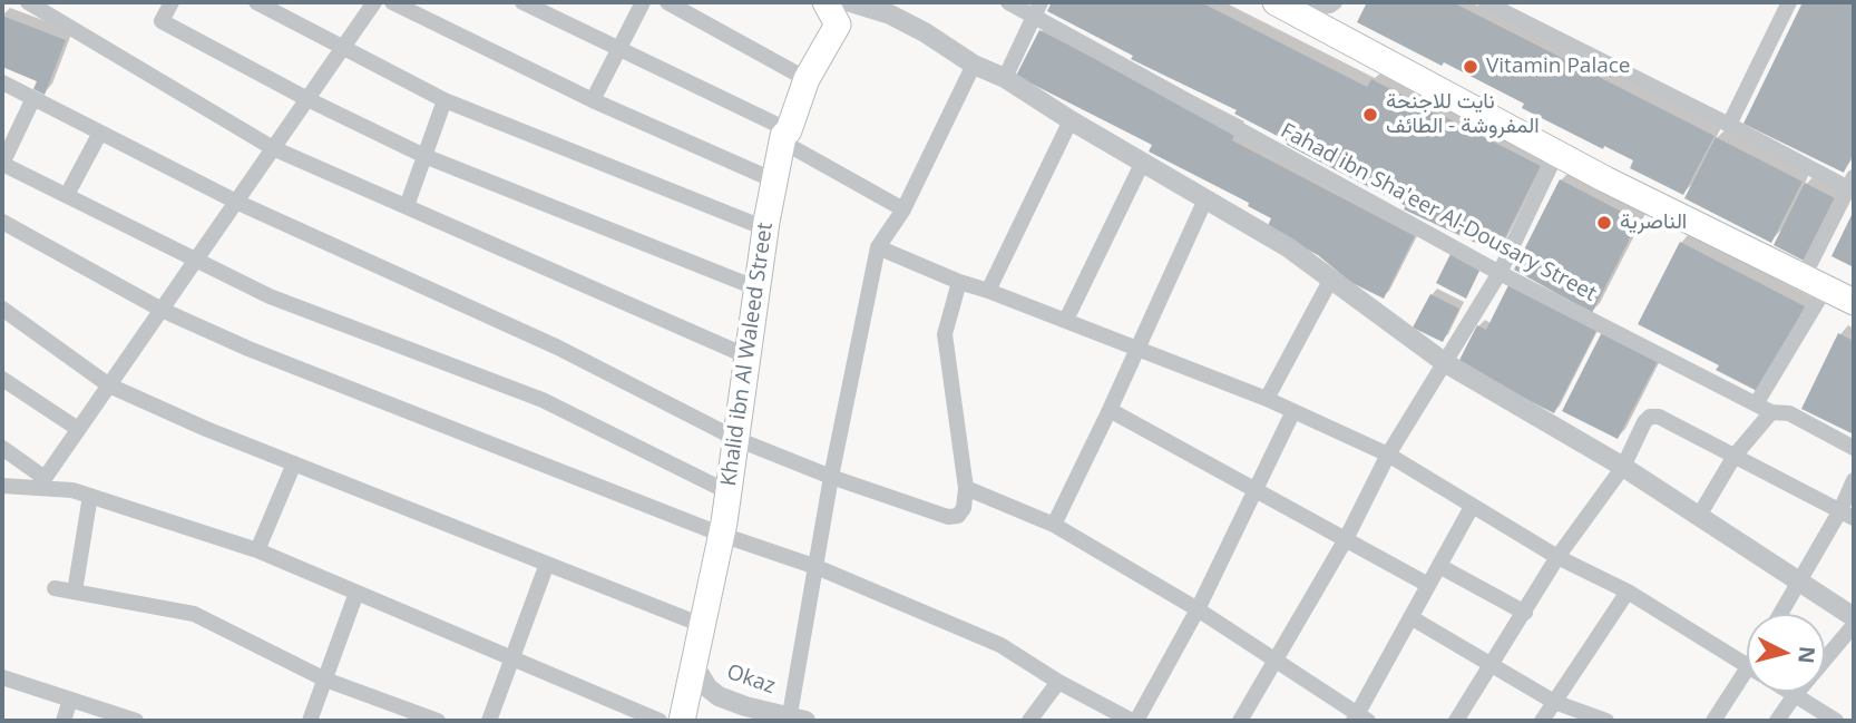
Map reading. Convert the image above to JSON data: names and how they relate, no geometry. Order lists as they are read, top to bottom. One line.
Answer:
{"streets":{"main road":["Khalid ibn Al Waleed Street"],"street":["Fahad ibn Sha'eer Al-Dousary Street","Okaz"]},"crossings":[["Khalid ibn Al Waleed Street","Okaz"]],"places":["Vitamin Palace","نايت للاجنحة المفروشة - الطائف","الناصرية"],"north":"right"}
